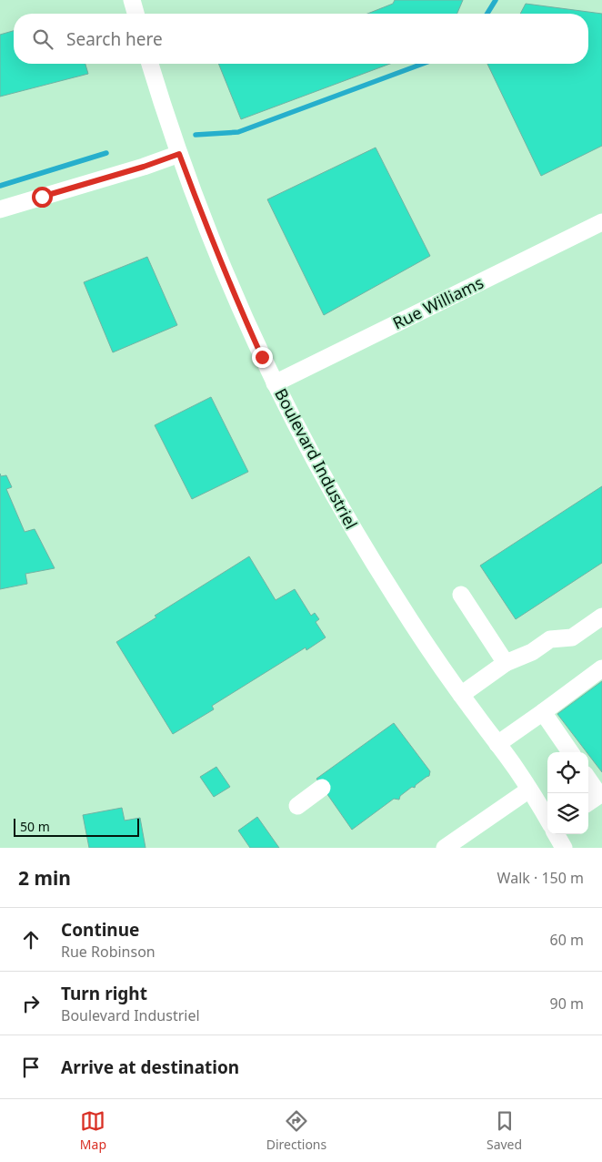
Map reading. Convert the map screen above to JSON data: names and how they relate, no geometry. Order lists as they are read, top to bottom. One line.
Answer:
{"streets":{"street":["Rue Williams","Boulevard Industriel"]},"crossings":[["Rue Williams","Boulevard Industriel"]],"scale_bar":"50 m","page":{"search":"Search here","scale":"50 m","heading":["2 min","Walk · 150 m"],"list":[["Continue","Rue Robinson","60 m"],["Turn right","Boulevard Industriel","90 m"],"Arrive at destination"],"nav":["Map","Directions","Saved"]}}
